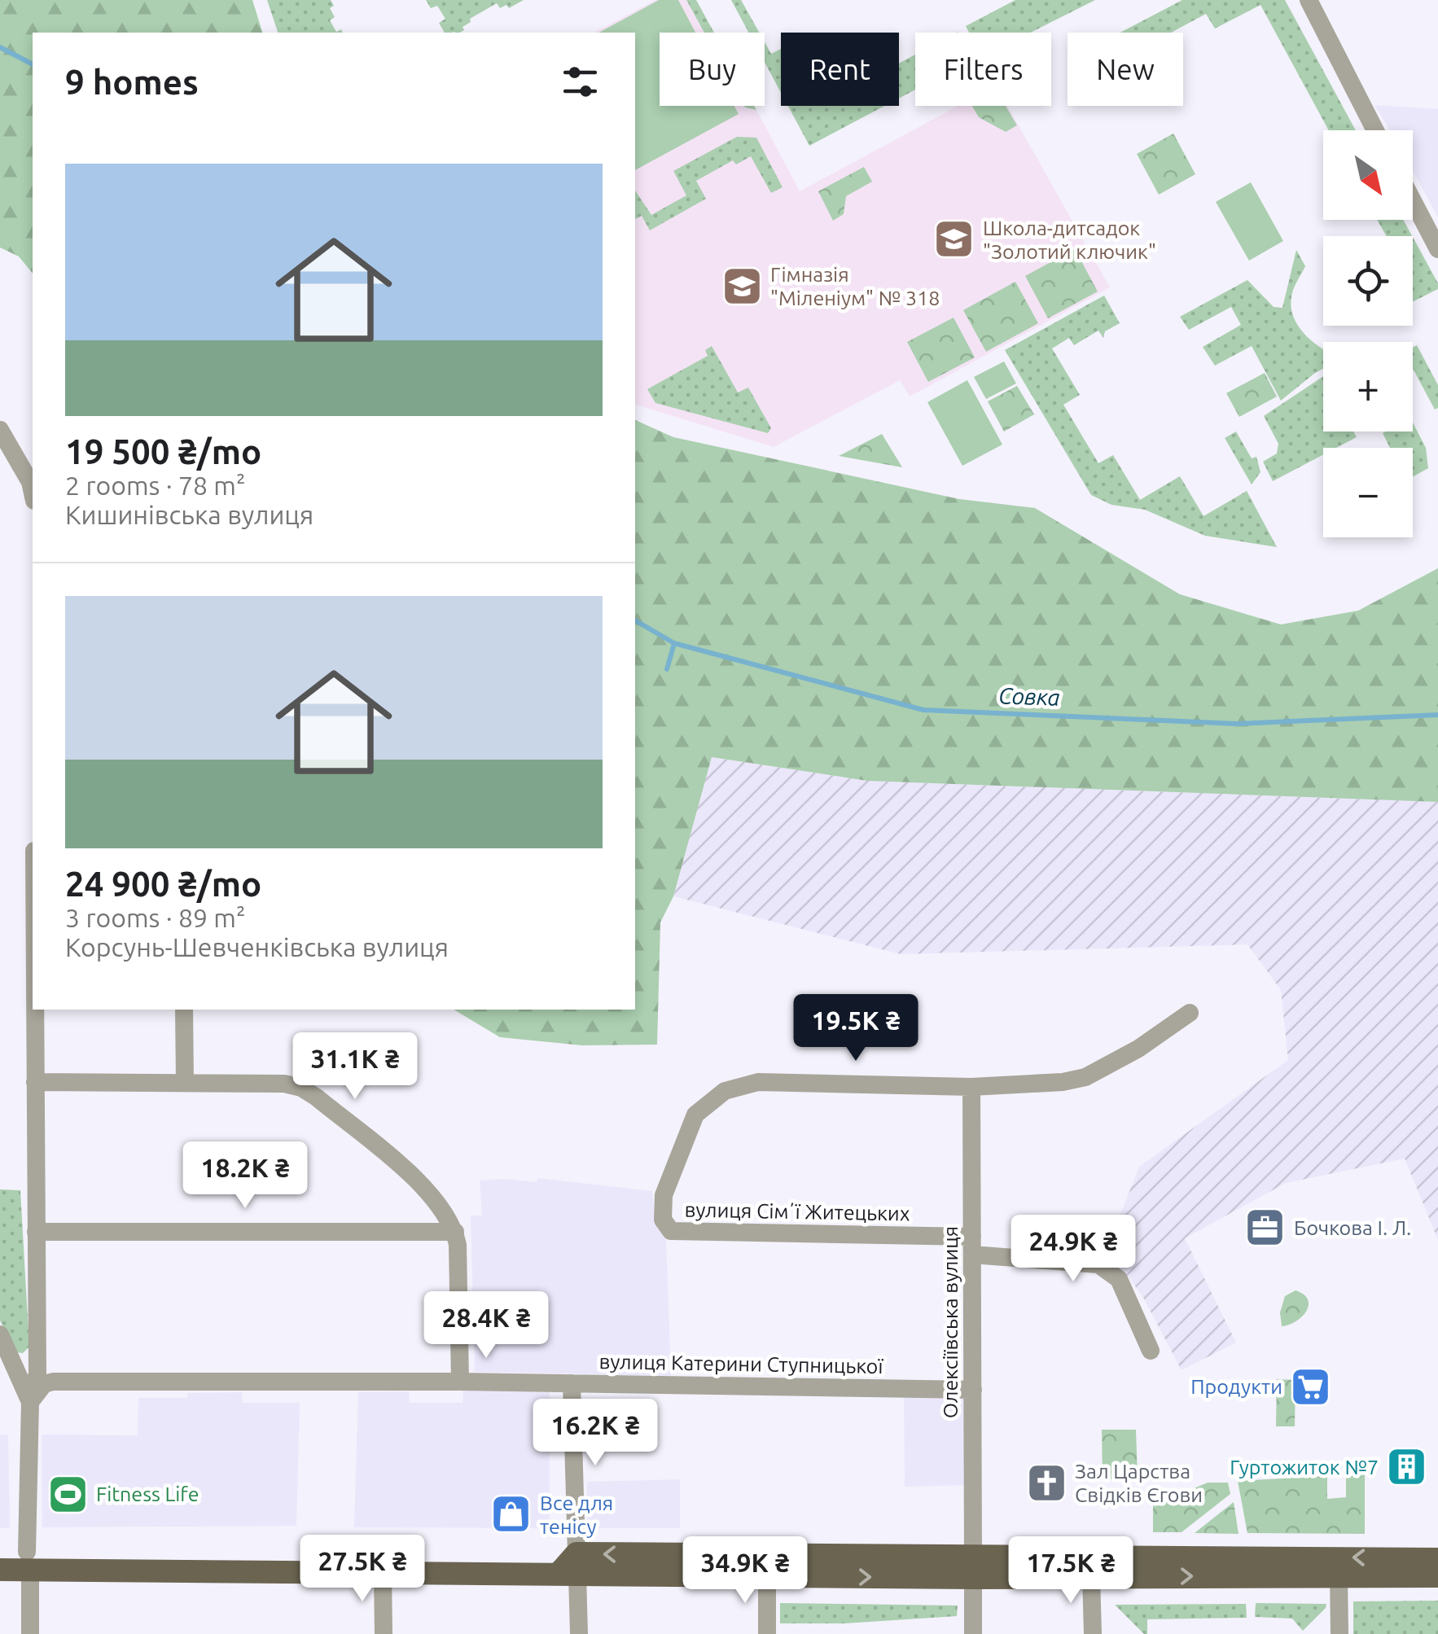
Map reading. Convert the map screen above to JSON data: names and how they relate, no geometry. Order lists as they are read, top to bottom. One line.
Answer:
{"streets":{"street":["вулиця Сімʼї Житецьких","Олексіївська вулиця","вулиця Катерини Ступницької"]},"crossings":[["вулиця Сімʼї Житецьких","Олексіївська вулиця"],["Олексіївська вулиця","вулиця Катерини Ступницької"]],"water":["Совка"],"places":{"school or university":["Школа-дитсадок \"Золотий ключик\"","Гімназія \"Міленіум\" № 318"],"office":["Бочкова І. Л."],"supermarket":["Продукти"],"building":["Гуртожиток №7"],"church":["Зал Царства Свідків Єгови"],"sports":["Fitness Life"],"shop":["Все для тенісу"]},"north":"bottom right","page":{"chip":["Buy","Rent","Filters","New"],"heading":"9 homes","map_buttons":["+","−"],"list":[{"name":"19 500 ₴/mo","note":"2 rooms · 78 m² · Кишинівська вулиця"},{"name":"24 900 ₴/mo","note":"3 rooms · 89 m² · Корсунь-Шевченківська вулиця"}],"price":["19.5K ₴","31.1K ₴","18.2K ₴","24.9K ₴","28.4K ₴","16.2K ₴","27.5K ₴","34.9K ₴","17.5K ₴"]}}
